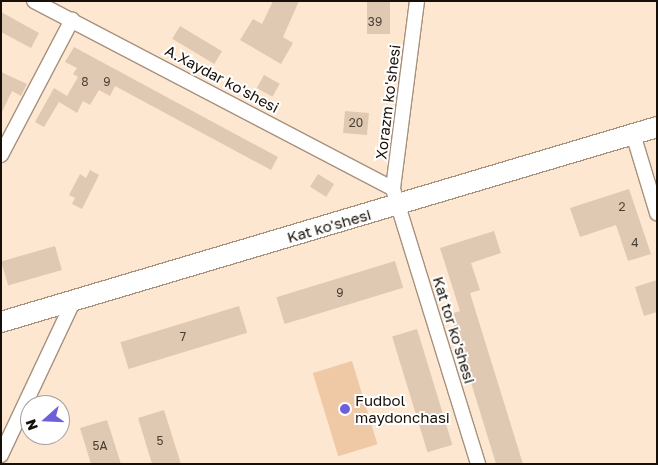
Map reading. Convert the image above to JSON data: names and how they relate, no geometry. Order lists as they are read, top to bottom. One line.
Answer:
{"streets":{"street":["A.Xaydar ko'shesi","Xorazm ko'shesi","Kat ko'shesi","Kat tor ko'shesi"]},"crossings":[["A.Xaydar ko'shesi","Xorazm ko'shesi"],["A.Xaydar ko'shesi","Kat ko'shesi"],["A.Xaydar ko'shesi","Kat tor ko'shesi"],["Xorazm ko'shesi","Kat ko'shesi"],["Xorazm ko'shesi","Kat tor ko'shesi"],["Kat ko'shesi","Kat tor ko'shesi"]],"places":["Fudbol maydonchasi"],"house_numbers":["39","8","9","20","2","4","9","7","5","5A"],"north":"left"}
